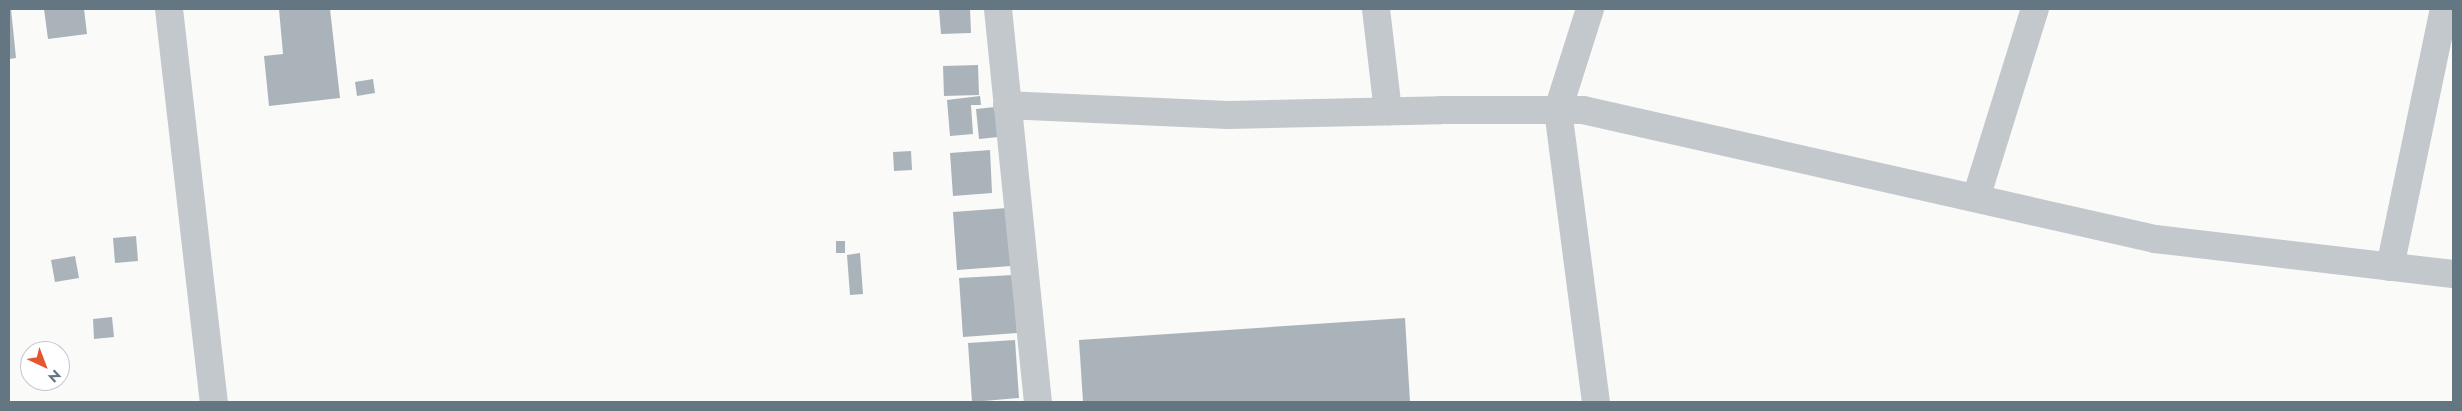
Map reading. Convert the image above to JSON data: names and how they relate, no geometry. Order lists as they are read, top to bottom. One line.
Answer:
{"north":"bottom right"}
